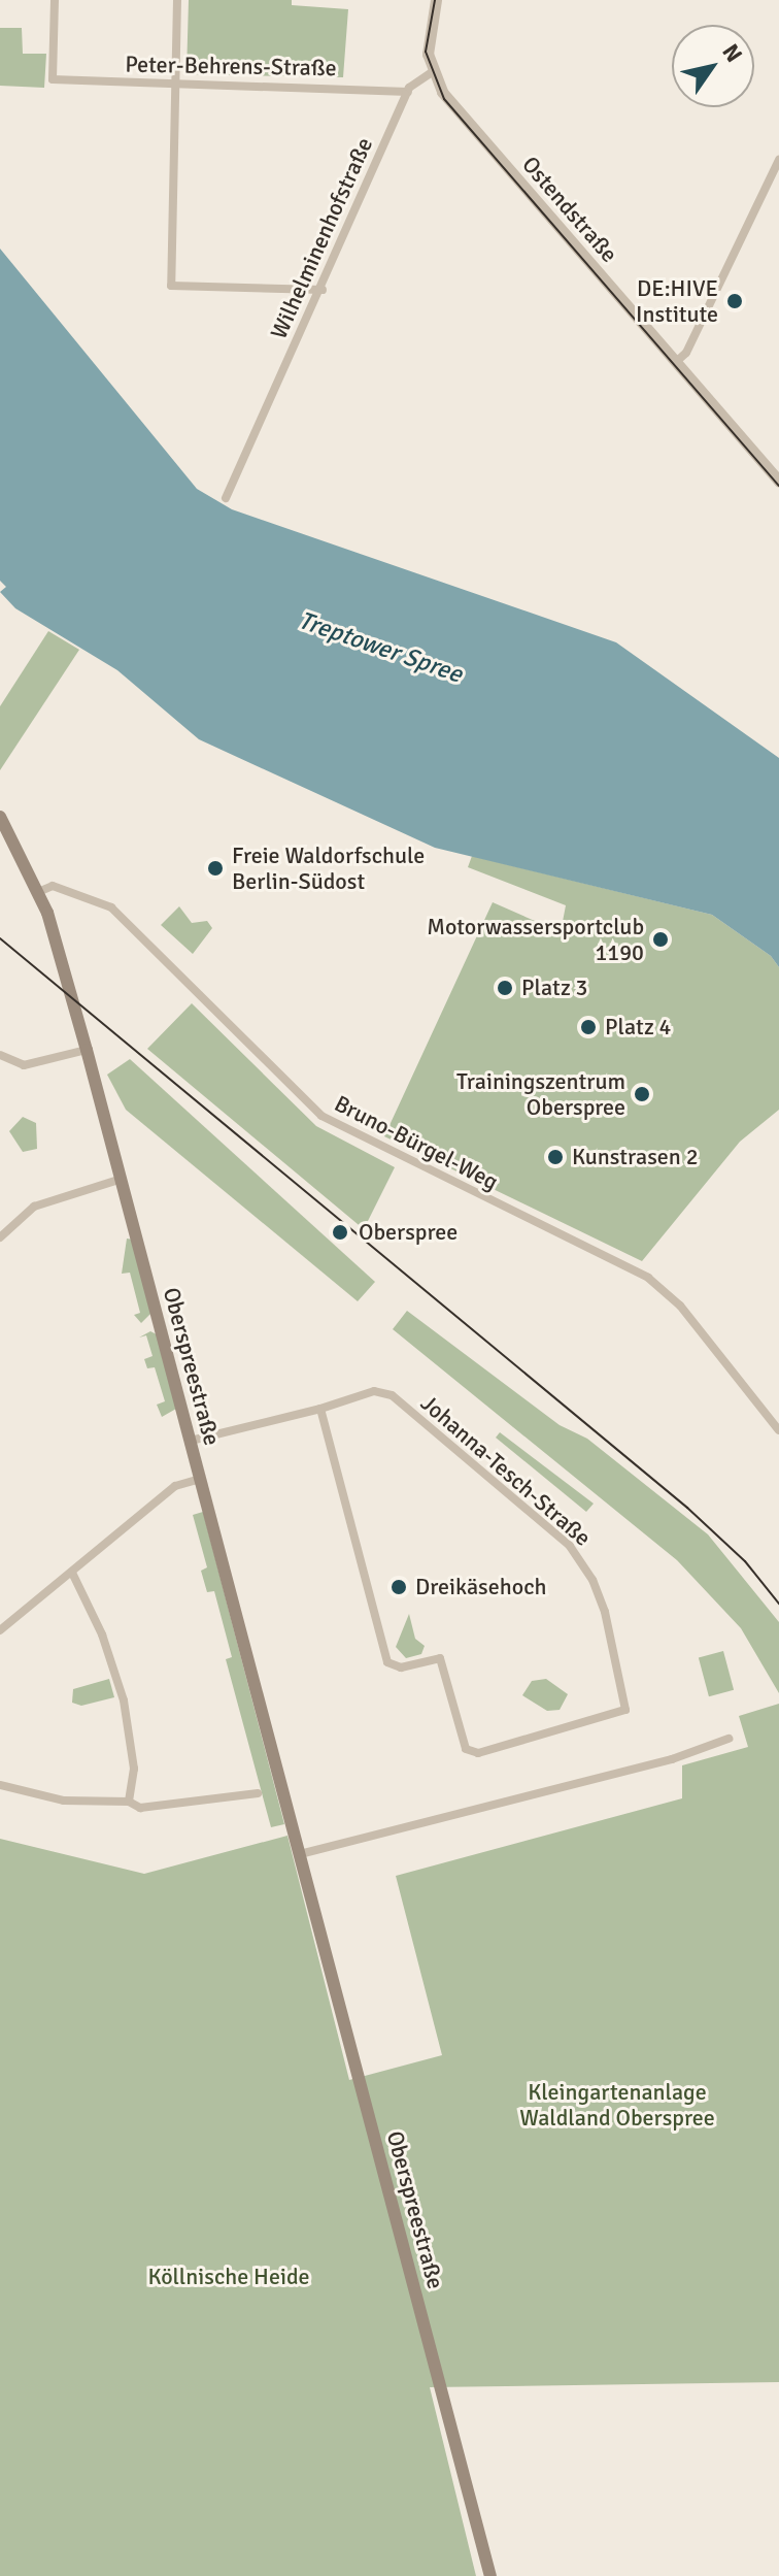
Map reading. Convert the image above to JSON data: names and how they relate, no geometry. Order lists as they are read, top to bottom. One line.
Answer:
{"streets":{"main road":["Oberspreestraße"],"street":["Peter-Behrens-Straße","Ostendstraße","Wilhelminenhofstraße","Bruno-Bürgel-Weg","Johanna-Tesch-Straße"]},"crossings":[["Peter-Behrens-Straße","Wilhelminenhofstraße"],["Ostendstraße","Wilhelminenhofstraße"],["Bruno-Bürgel-Weg","Oberspreestraße"],["Oberspreestraße","Johanna-Tesch-Straße"]],"water":["Treptower Spree"],"parks":["Kleingartenanlage Waldland Oberspree","Köllnische Heide"],"places":["DE:HIVE Institute","Freie Waldorfschule Berlin-Südost","Motorwassersportclub 1190","Platz 3","Platz 4","Trainingszentrum Oberspree","Kunstrasen 2","Oberspree","Dreikäsehoch"],"north":"top right"}
